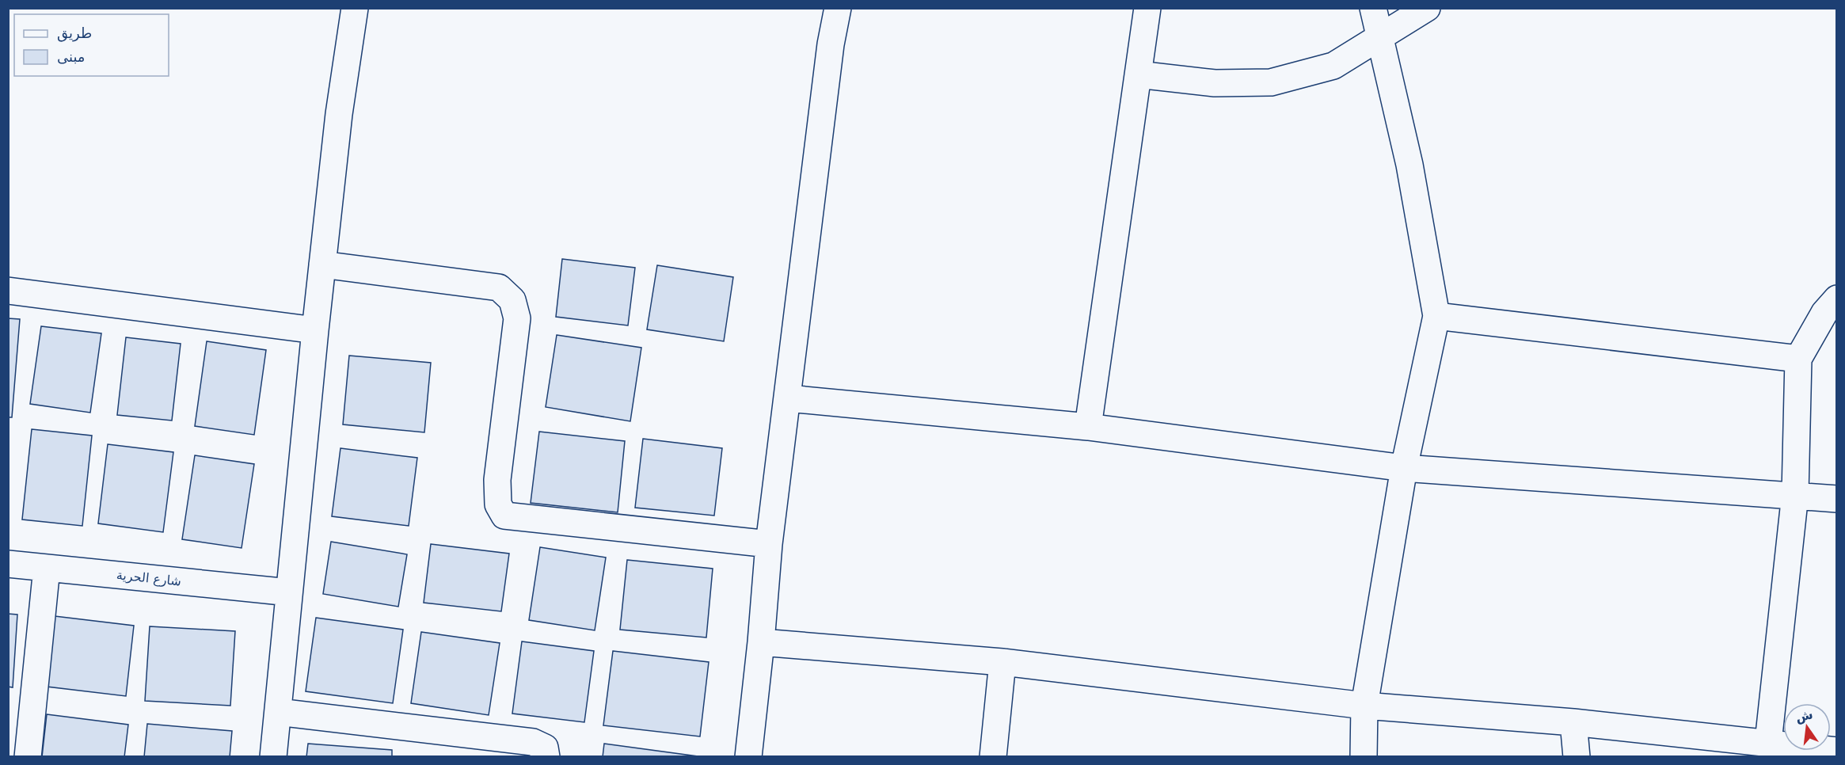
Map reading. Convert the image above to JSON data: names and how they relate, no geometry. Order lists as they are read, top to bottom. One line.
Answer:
{"streets":{"street":["شارع الحرية"]},"legend":["طريق","مبنى"],"north":"top"}
